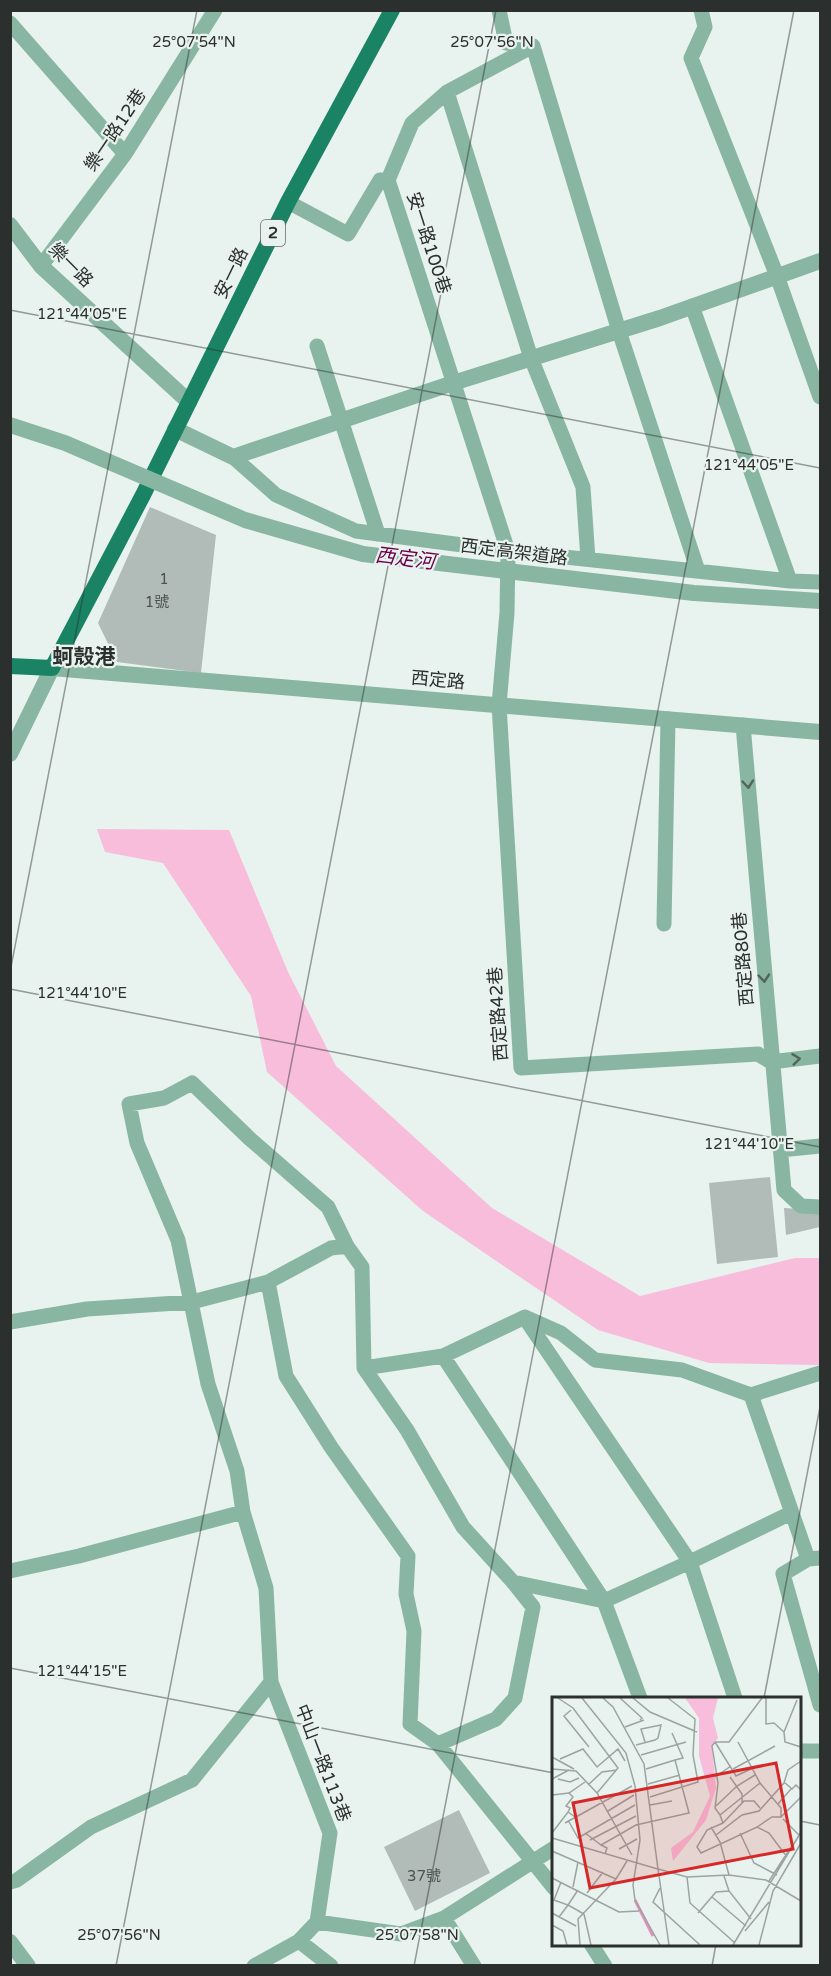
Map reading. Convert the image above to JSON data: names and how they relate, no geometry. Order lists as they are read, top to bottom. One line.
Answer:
{"streets":{"main road":["2","安一路"],"street":["樂一路","西定高架道路","西定路"],"lane":["樂一路12巷","安一路100巷","西定路80巷","西定路42巷","中山一路113巷"]},"crossings":[["樂一路12巷","樂一路"],["安一路100巷","安一路"],["安一路100巷","西定路"],["安一路100巷","西定路42巷"],["樂一路","安一路"],["安一路","西定路"],["西定路","西定路80巷"],["西定路","西定路42巷"],["西定路80巷","西定路42巷"]],"districts":["蚵殼港"],"water":["西定河"],"house_numbers":["1","1號","37號"],"coordinates":["25°07'54\"N","25°07'56\"N","121°44'05\"E","121°44'10\"E","121°44'15\"E","25°07'58\"N"]}
